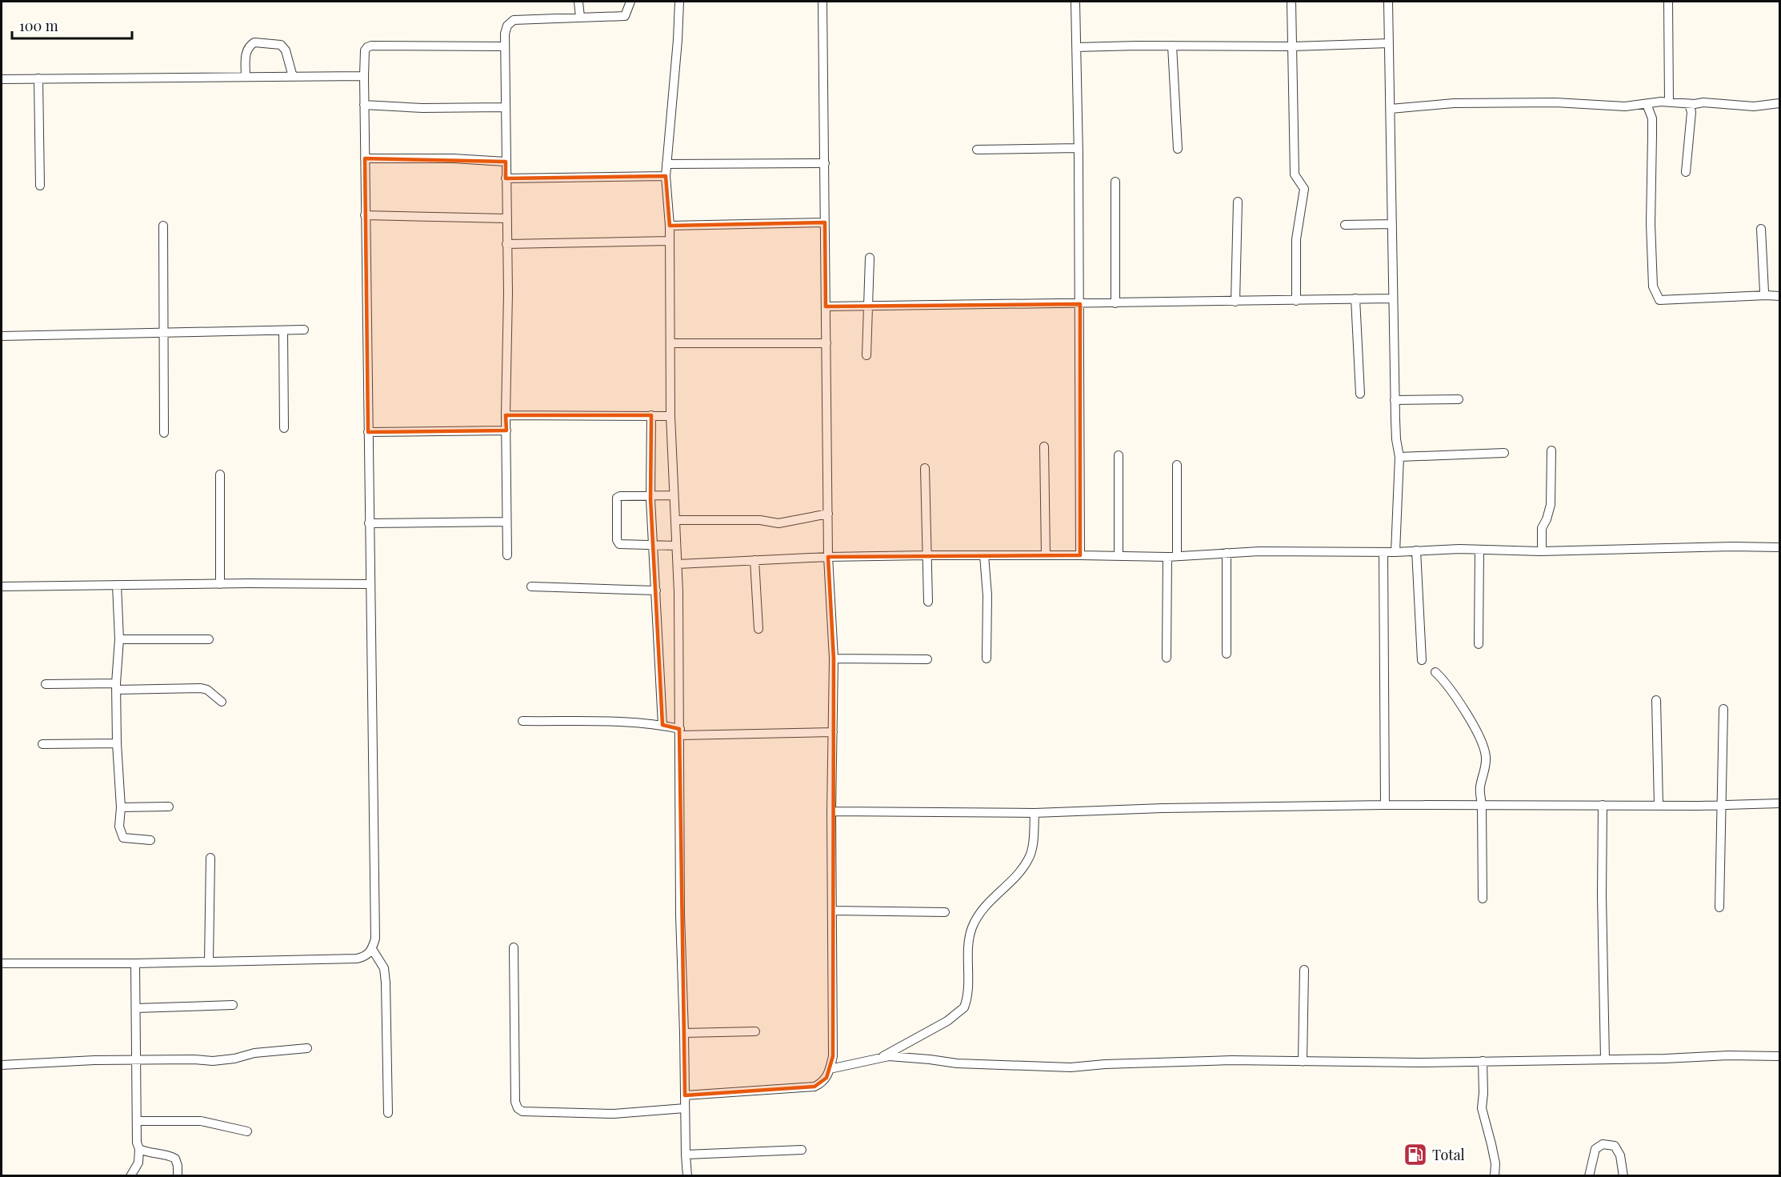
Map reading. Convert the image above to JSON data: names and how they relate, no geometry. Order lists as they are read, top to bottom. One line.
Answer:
{"places":{"fuel station":["Total"]},"scale_bar":"100 m"}
